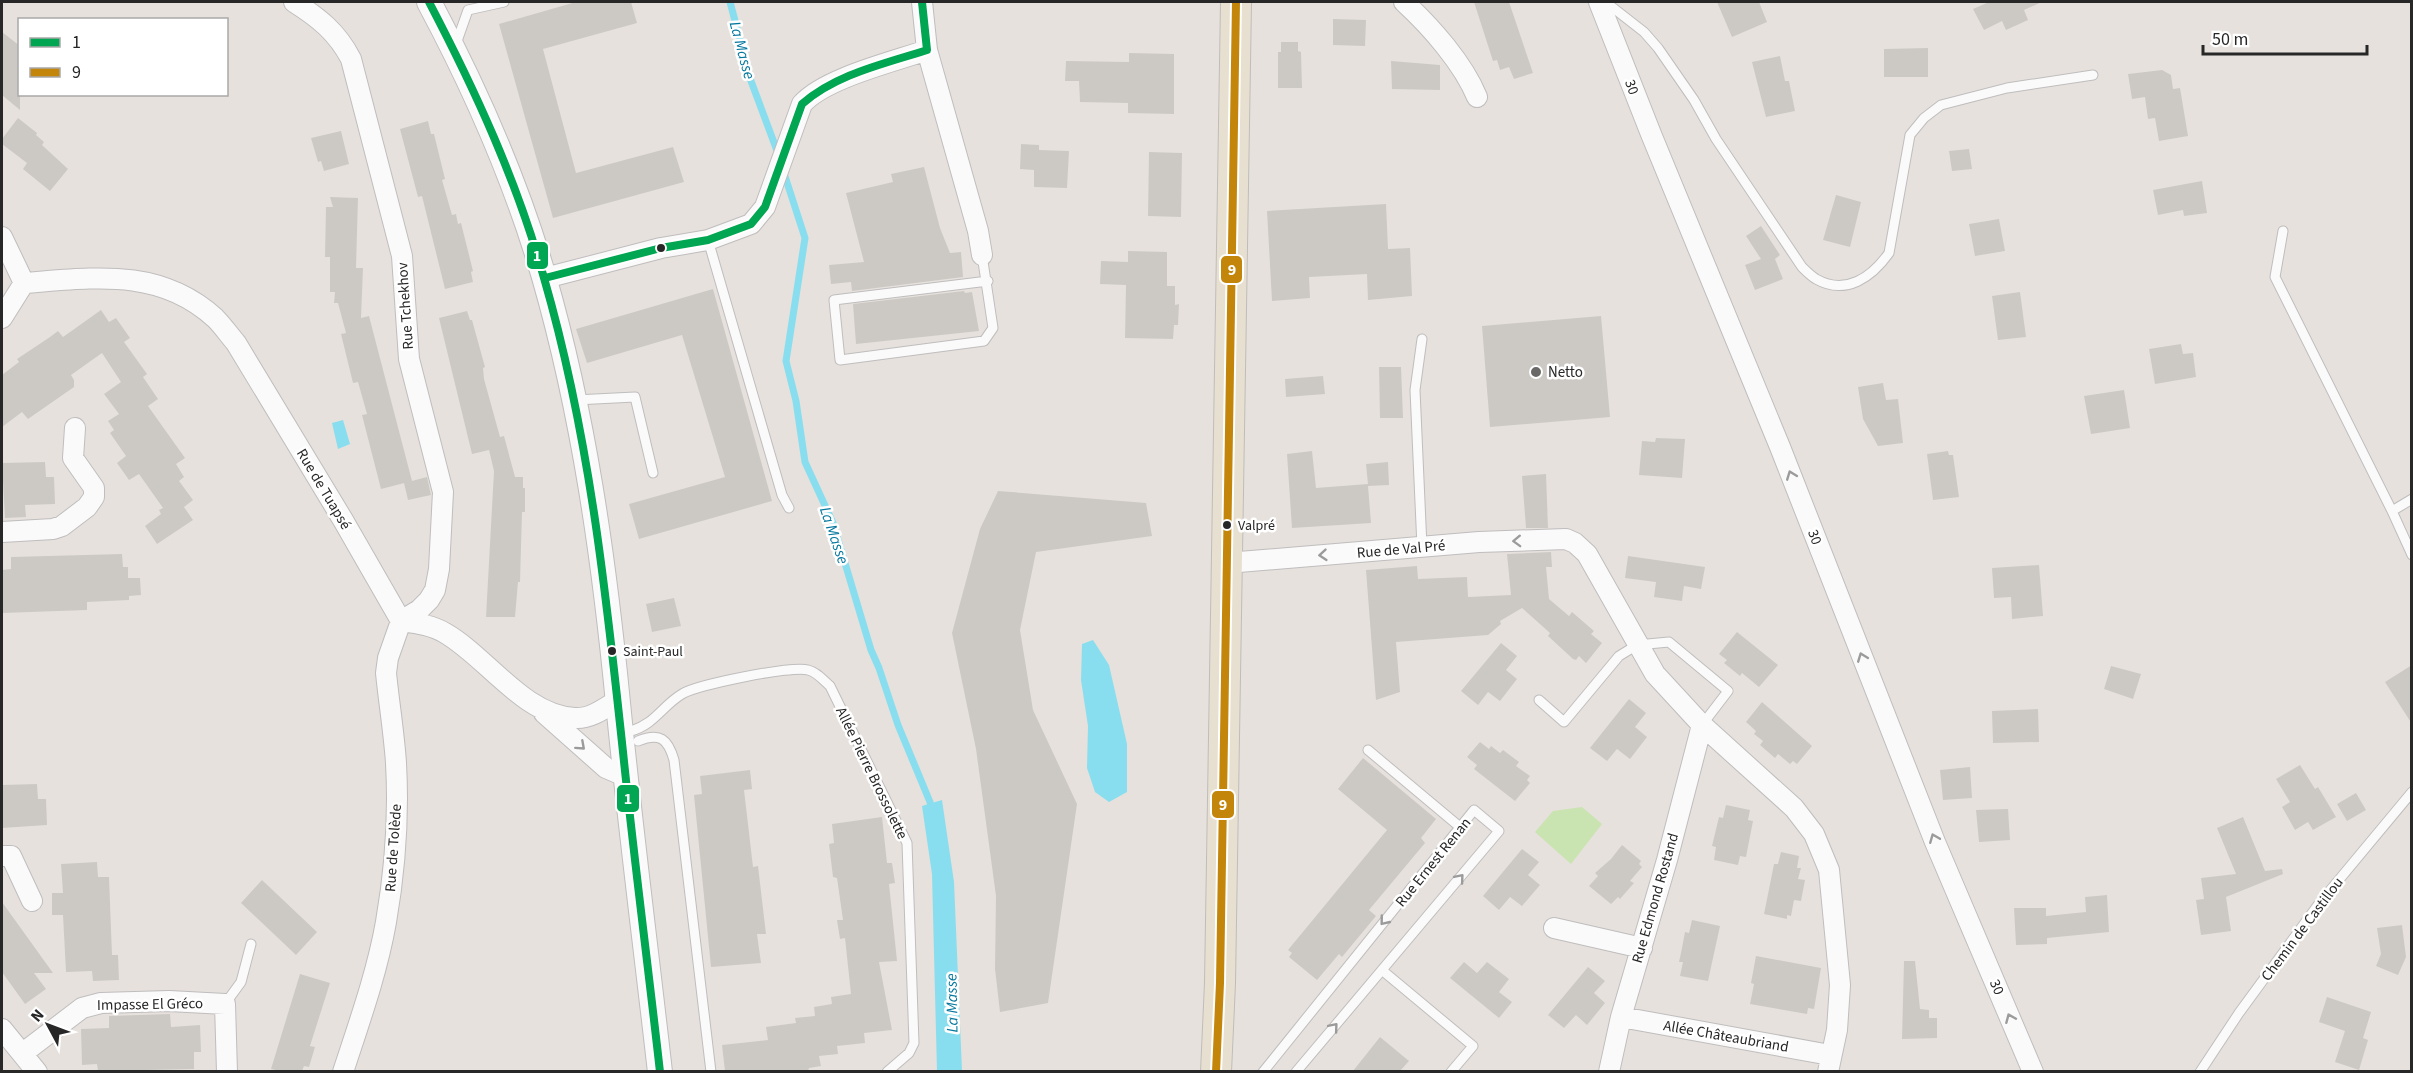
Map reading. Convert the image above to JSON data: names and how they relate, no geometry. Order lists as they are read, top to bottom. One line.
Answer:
{"streets":{"street":["30","Rue Tchekhov","Rue de Tuapsé","Rue de Val Pré","Rue de Tolède","Rue Edmond Rostand","Impasse El Gréco","Allée Châteaubriand"],"lane":["Allée Pierre Brossolette","Rue Ernest Renan","Chemin de Castillou"]},"crossings":[["Rue Tchekhov","Rue de Tuapsé"],["Rue Tchekhov","Rue de Tolède"],["Rue de Tuapsé","Rue de Tolède"],["Rue Edmond Rostand","Allée Châteaubriand"]],"one_way":["Rue de Val Pré"],"water":["La Masse"],"places":["Netto","Valpré","Saint-Paul"],"lines":["transit line 1","transit line 9"],"legend":["1","9"],"scale_bar":"50 m","north":"top left"}
